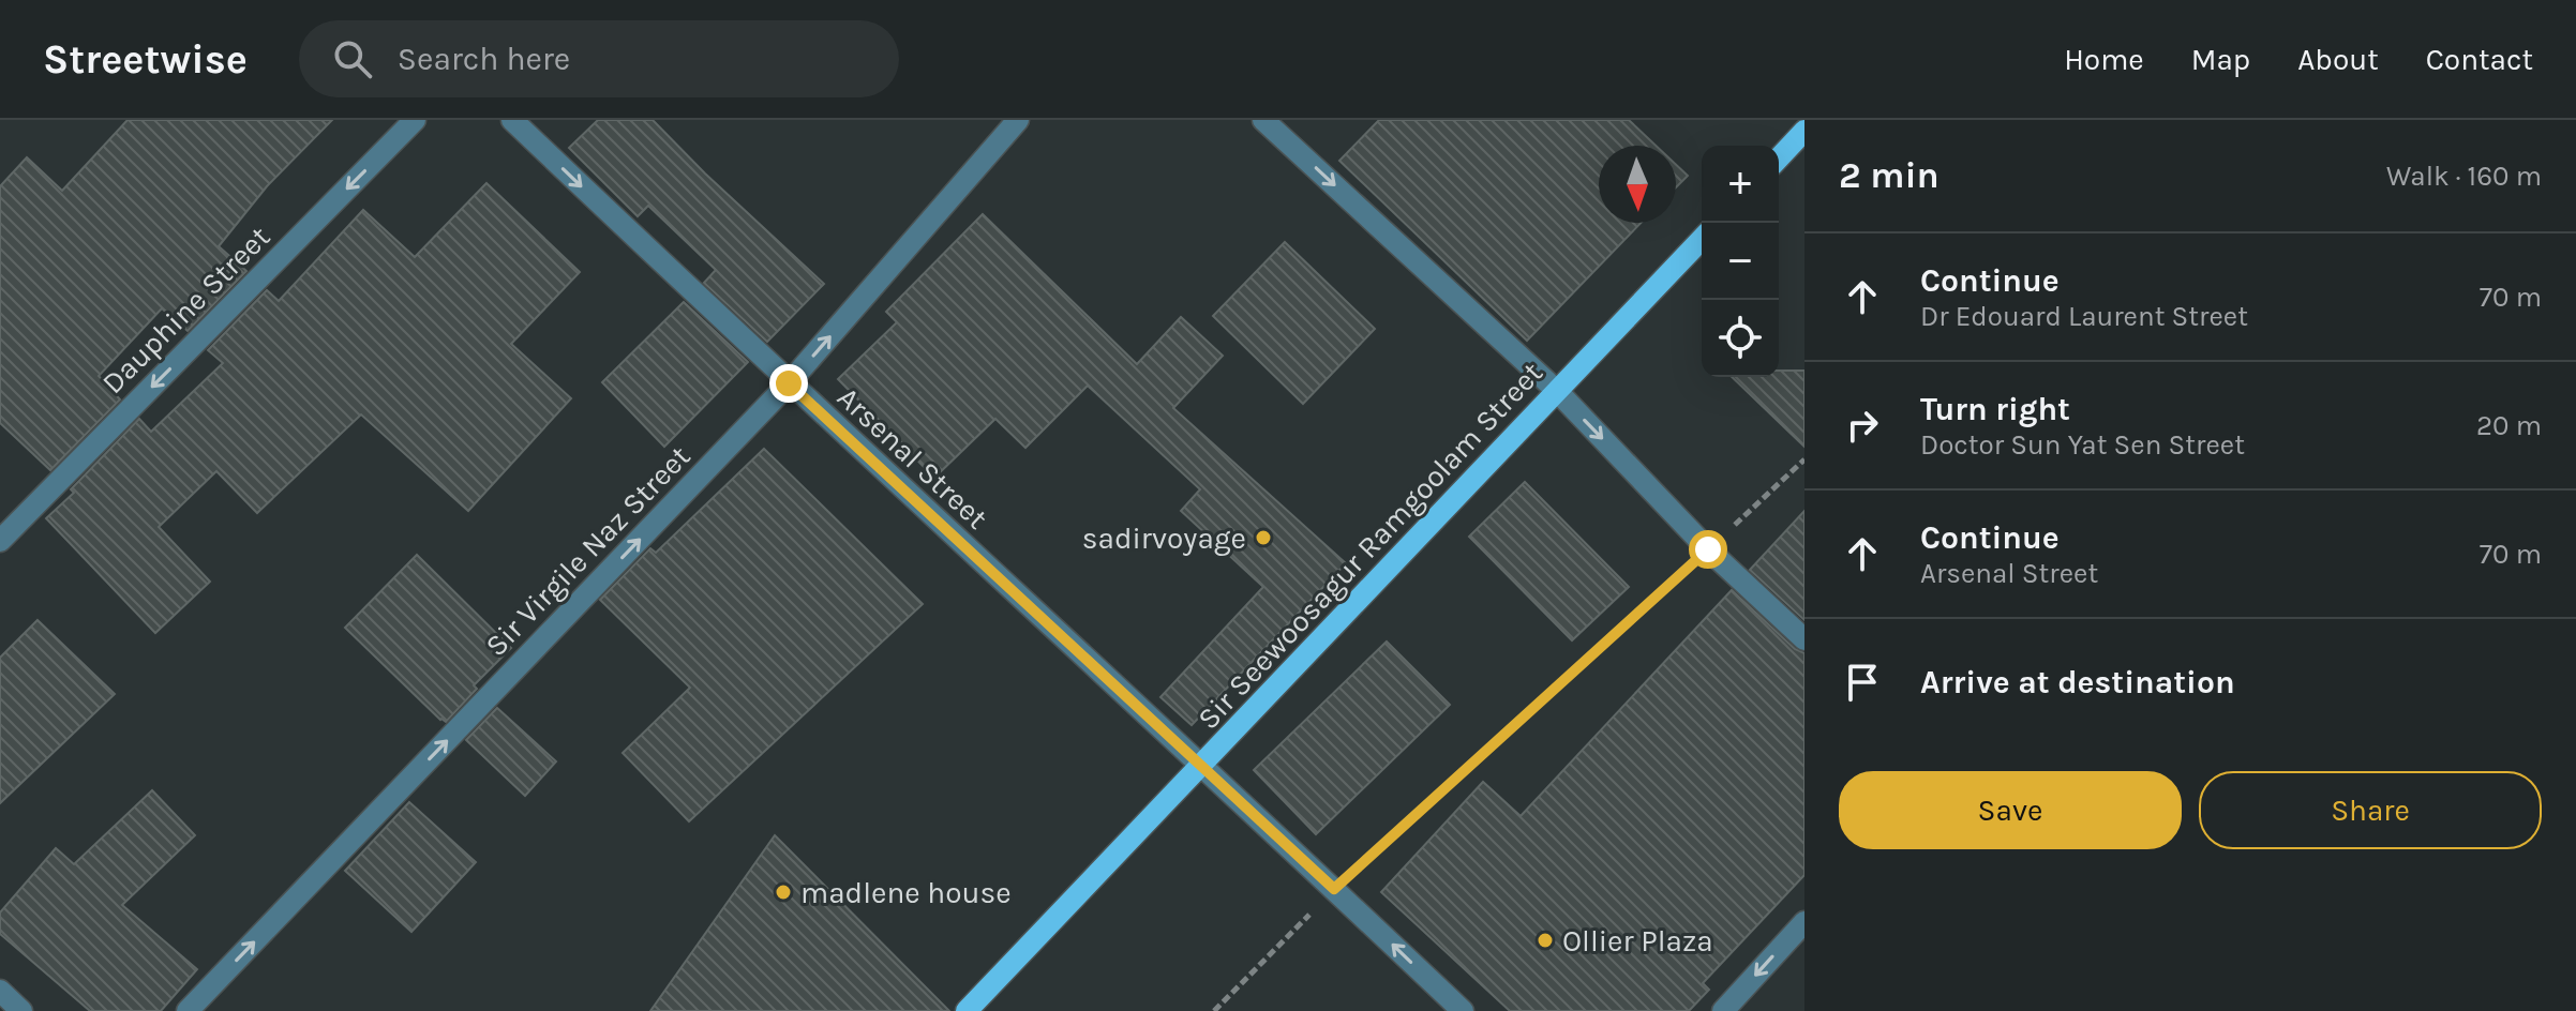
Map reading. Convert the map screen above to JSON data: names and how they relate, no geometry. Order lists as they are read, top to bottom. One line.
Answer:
{"streets":{"main road":["Sir Seewoosagur Ramgoolam Street"],"street":["Dauphine Street","Arsenal Street","Sir Virgile Naz Street"]},"crossings":[["Arsenal Street","Sir Seewoosagur Ramgoolam Street"],["Arsenal Street","Sir Virgile Naz Street"]],"one_way":["Dauphine Street","Sir Virgile Naz Street"],"places":["sadirvoyage","madlene house","Ollier Plaza"],"north":"bottom","page":{"header":"Streetwise","search":"Search here","nav":["Home","Map","About","Contact"],"heading":["2 min","Walk · 160 m"],"map_buttons":["+","−"],"list":[["Continue","Dr Edouard Laurent Street","70 m"],["Turn right","Doctor Sun Yat Sen Street","20 m"],["Continue","Arsenal Street","70 m"],"Arrive at destination"],"buttons":["Save","Share"]}}
